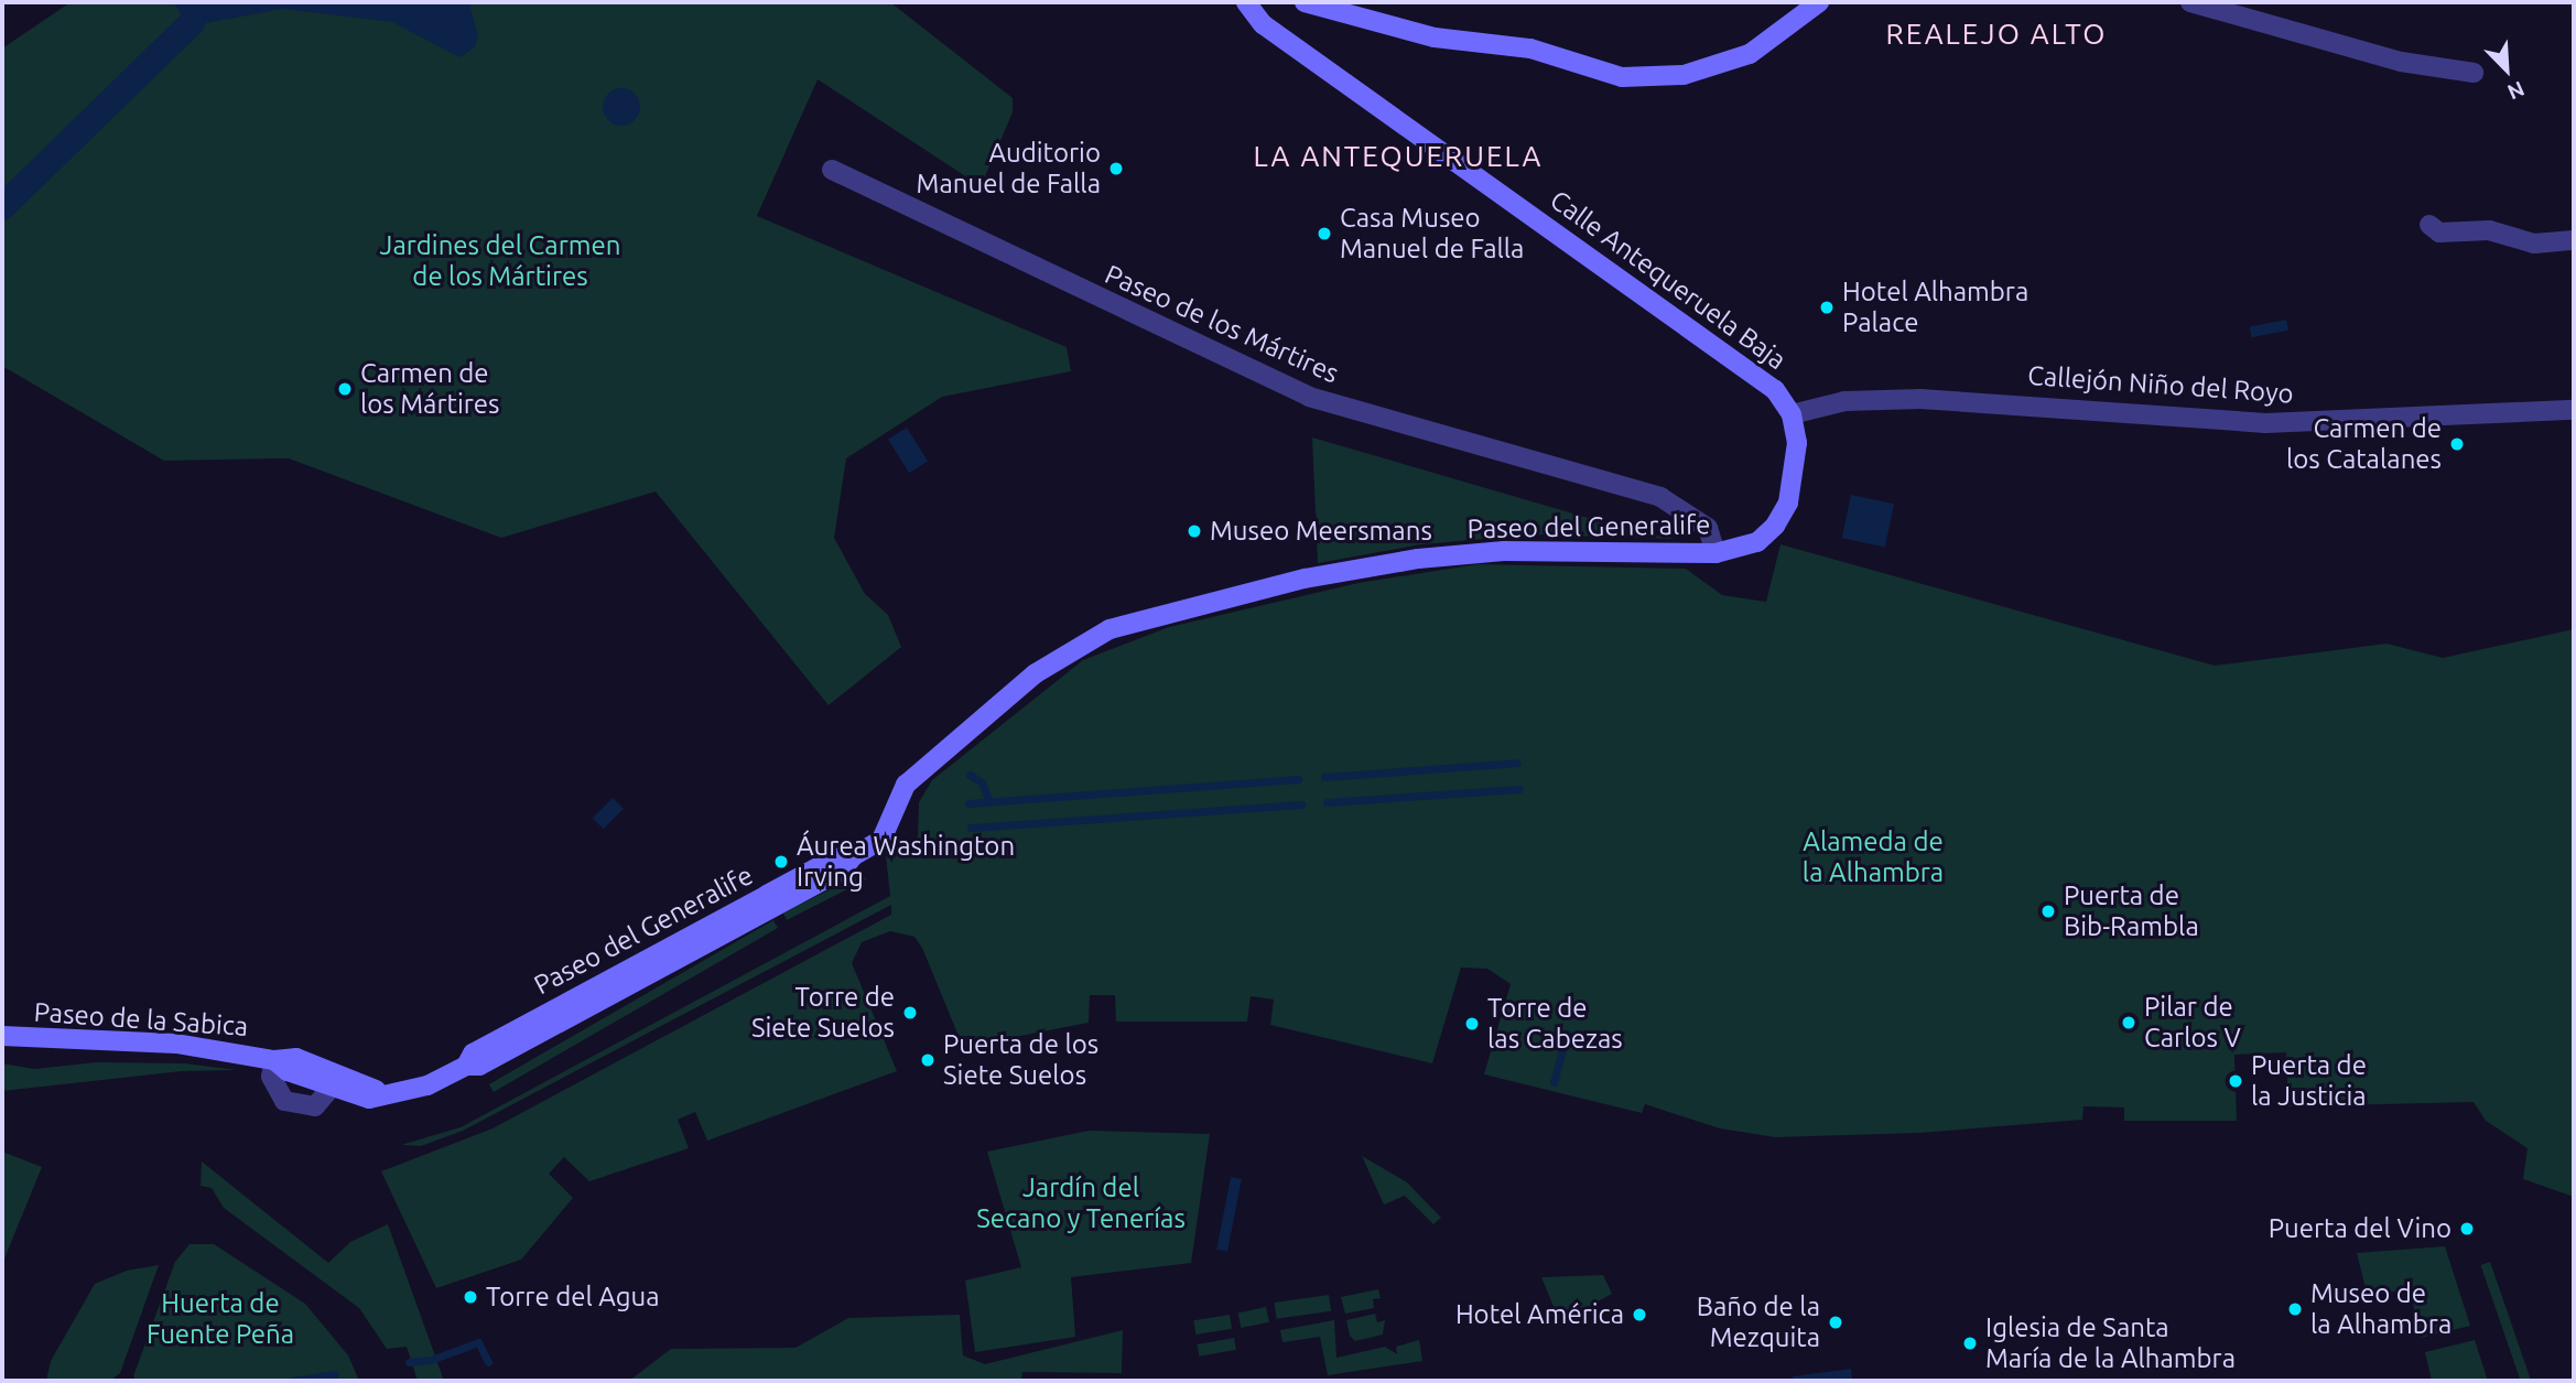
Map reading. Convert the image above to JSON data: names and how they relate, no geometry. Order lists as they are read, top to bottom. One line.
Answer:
{"streets":{"street":["Calle Antequeruela Baja","Paseo de los Mártires","Callejón Niño del Royo","Paseo del Generalife","Paseo de la Sabica"]},"crossings":[["Calle Antequeruela Baja","Callejón Niño del Royo"],["Paseo de los Mártires","Paseo del Generalife"],["Paseo del Generalife","Paseo de la Sabica"]],"districts":["REALEJO ALTO","LA ANTEQUERUELA"],"parks":["Jardines del Carmen de los Mártires","Alameda de la Alhambra","Jardín del Secano y Tenerías","Huerta de Fuente Peña"],"places":["Auditorio Manuel de Falla","Casa Museo Manuel de Falla","Hotel Alhambra Palace","Carmen de los Mártires","Carmen de los Catalanes","Museo Meersmans","Áurea Washington Irving","Puerta de Bib-Rambla","Torre de Siete Suelos","Pilar de Carlos V","Torre de las Cabezas","Puerta de los Siete Suelos","Puerta de la Justicia","Puerta del Vino","Torre del Agua","Museo de la Alhambra","Hotel América","Baño de la Mezquita","Iglesia de Santa María de la Alhambra"],"north":"bottom right"}
